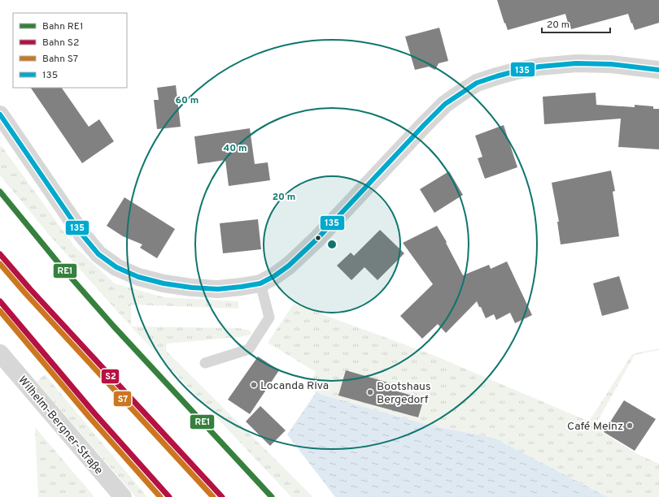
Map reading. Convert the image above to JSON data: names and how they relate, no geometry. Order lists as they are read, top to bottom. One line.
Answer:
{"streets":{"street":["Wilhelm-Bergner-Straße"]},"places":["Locanda Riva","Bootshaus Bergedorf","Café Meinz"],"lines":["transit line 135","rail line RE1","rail line S2","rail line S7"],"legend":["Bahn RE1","Bahn S2","Bahn S7","135"],"scale_bar":"20 m","rings":["60 m","40 m","20 m"]}
